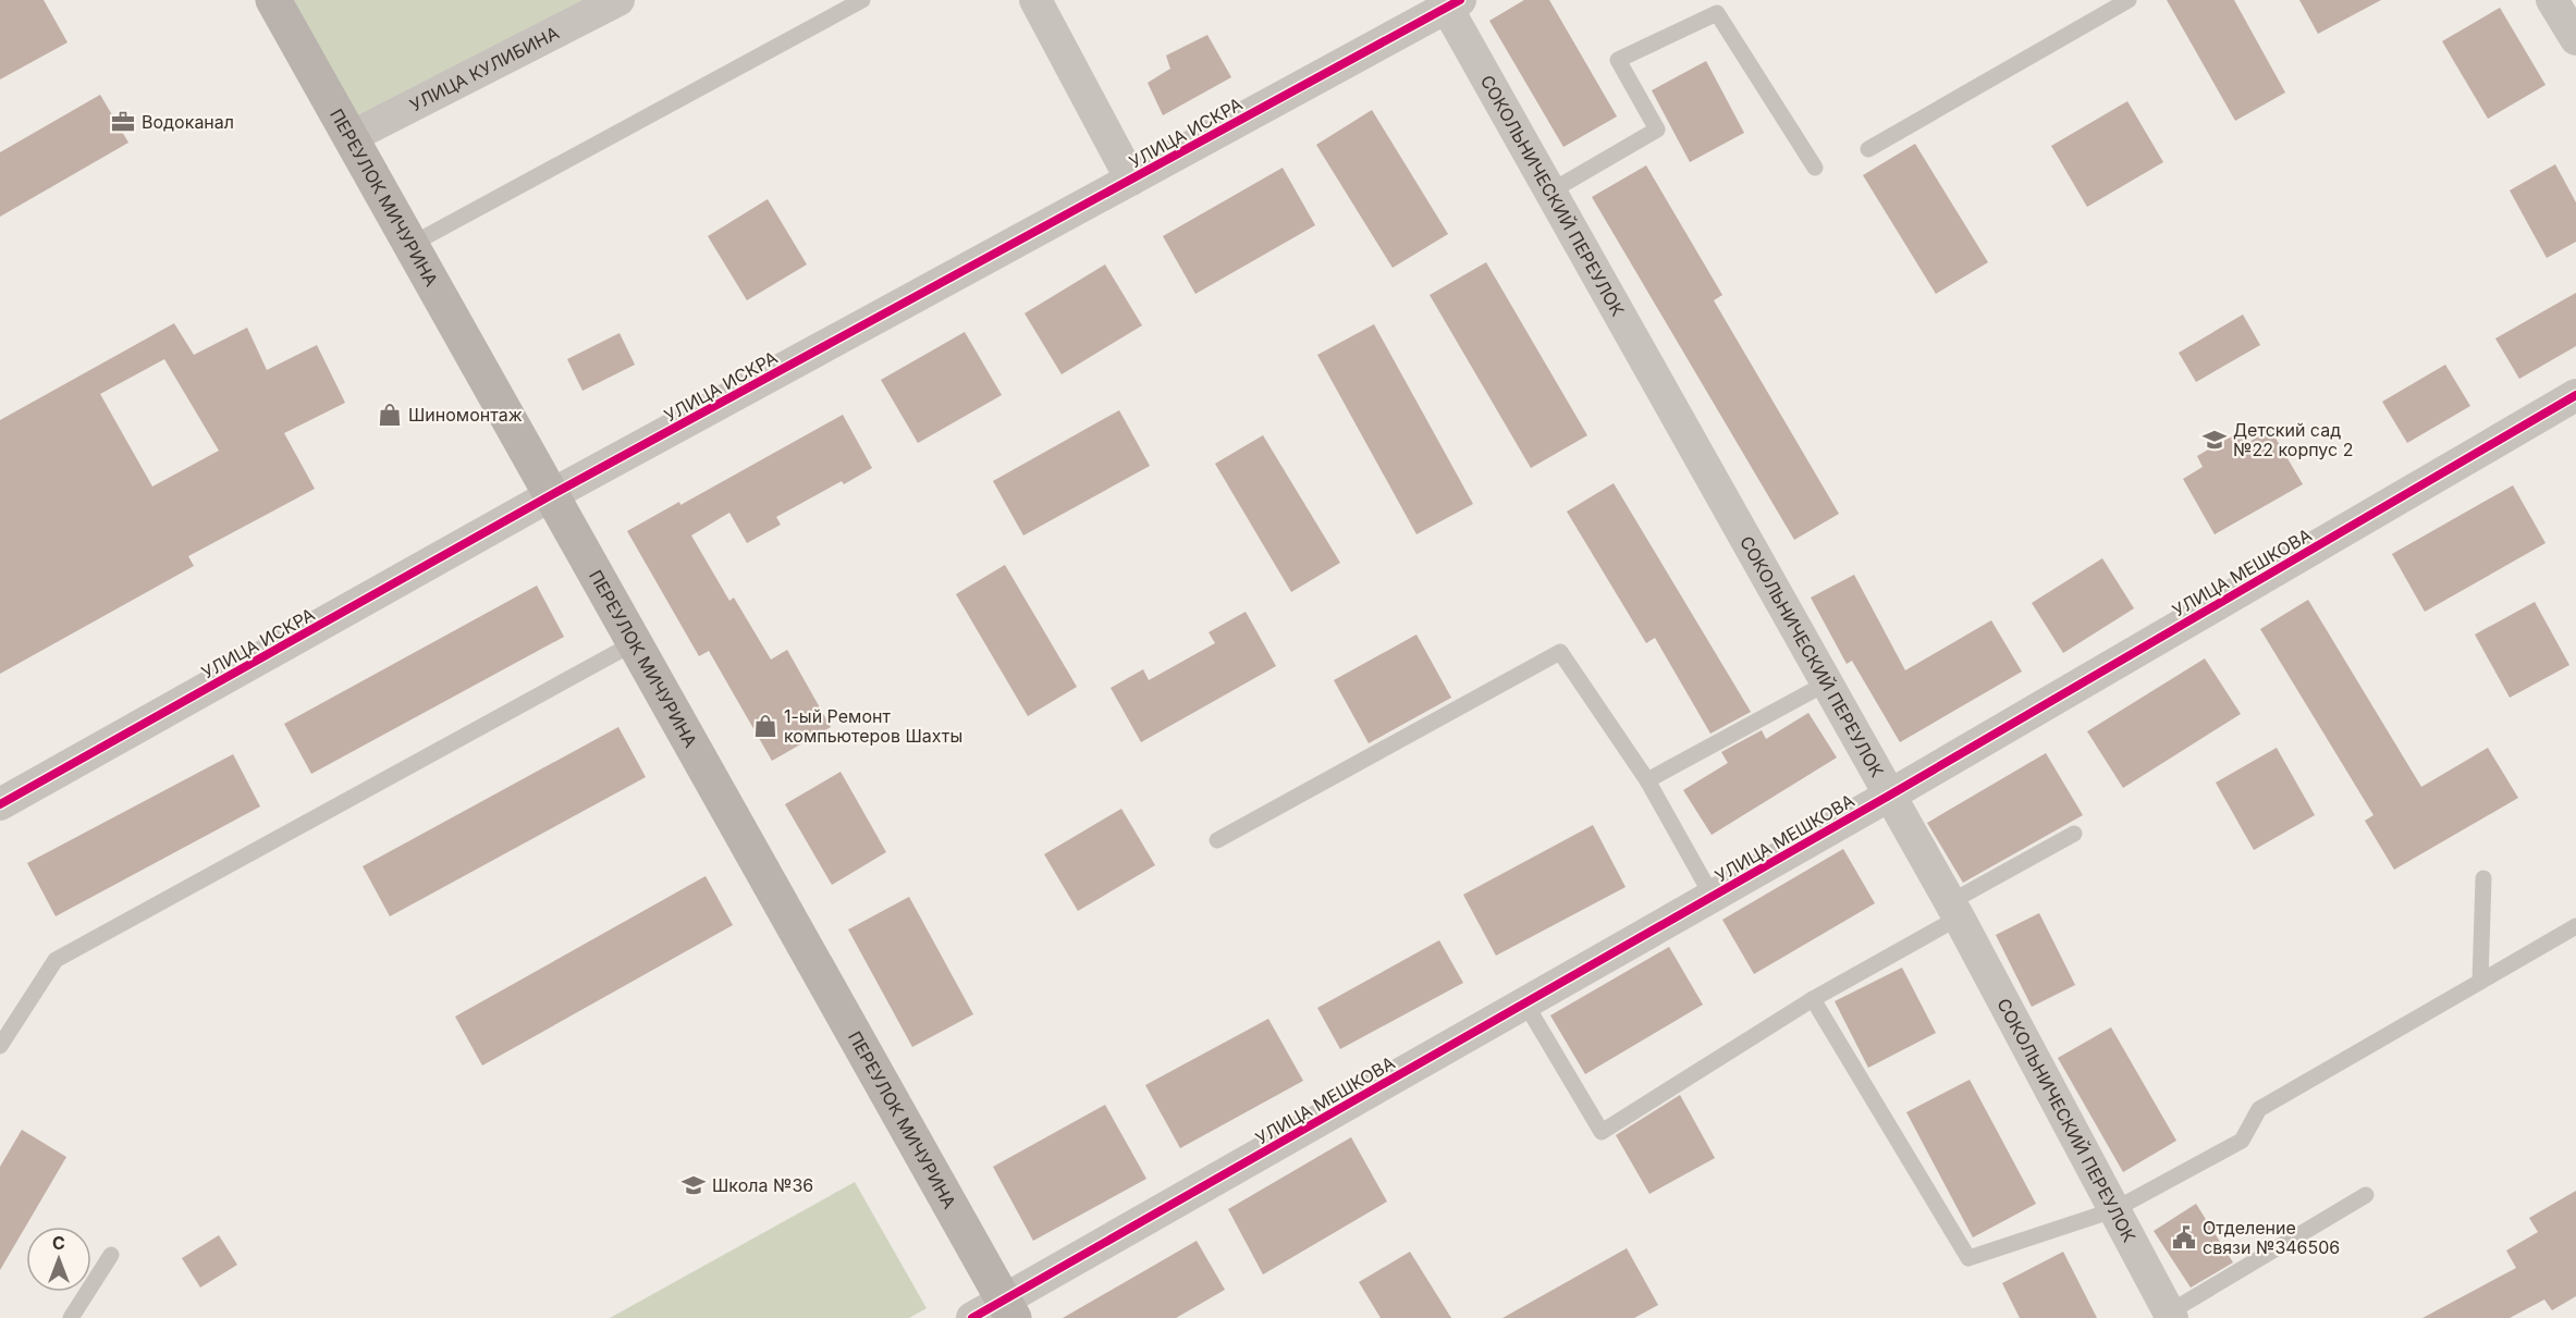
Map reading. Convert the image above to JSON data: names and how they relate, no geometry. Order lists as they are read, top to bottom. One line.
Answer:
{"streets":{"main road":["ПЕРЕУЛОК МИЧУРИНА"],"street":["УЛИЦА КУЛИБИНА","УЛИЦА ИСКРА","СОКОЛЬНИЧЕСКИЙ ПЕРЕУЛОК","УЛИЦА МЕШКОВА"]},"crossings":[["УЛИЦА КУЛИБИНА","ПЕРЕУЛОК МИЧУРИНА"],["УЛИЦА ИСКРА","СОКОЛЬНИЧЕСКИЙ ПЕРЕУЛОК"],["УЛИЦА ИСКРА","ПЕРЕУЛОК МИЧУРИНА"],["СОКОЛЬНИЧЕСКИЙ ПЕРЕУЛОК","УЛИЦА МЕШКОВА"],["ПЕРЕУЛОК МИЧУРИНА","УЛИЦА МЕШКОВА"]],"places":{"office":["Водоканал"],"shop":["Шиномонтаж","1-ый Ремонт компьютеров Шахты"],"school or university":["Детский сад №22 корпус 2","Школа №36"],"public building":["Отделение связи №346506"]},"north":"top"}
